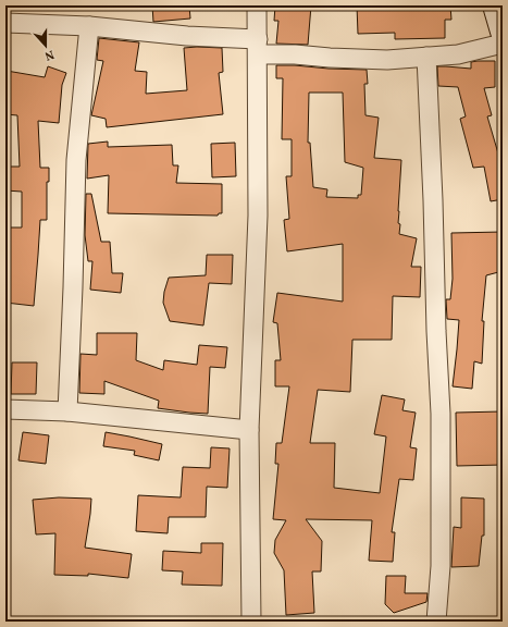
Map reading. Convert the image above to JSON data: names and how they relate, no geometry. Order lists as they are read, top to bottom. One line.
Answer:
{"north":"bottom"}
